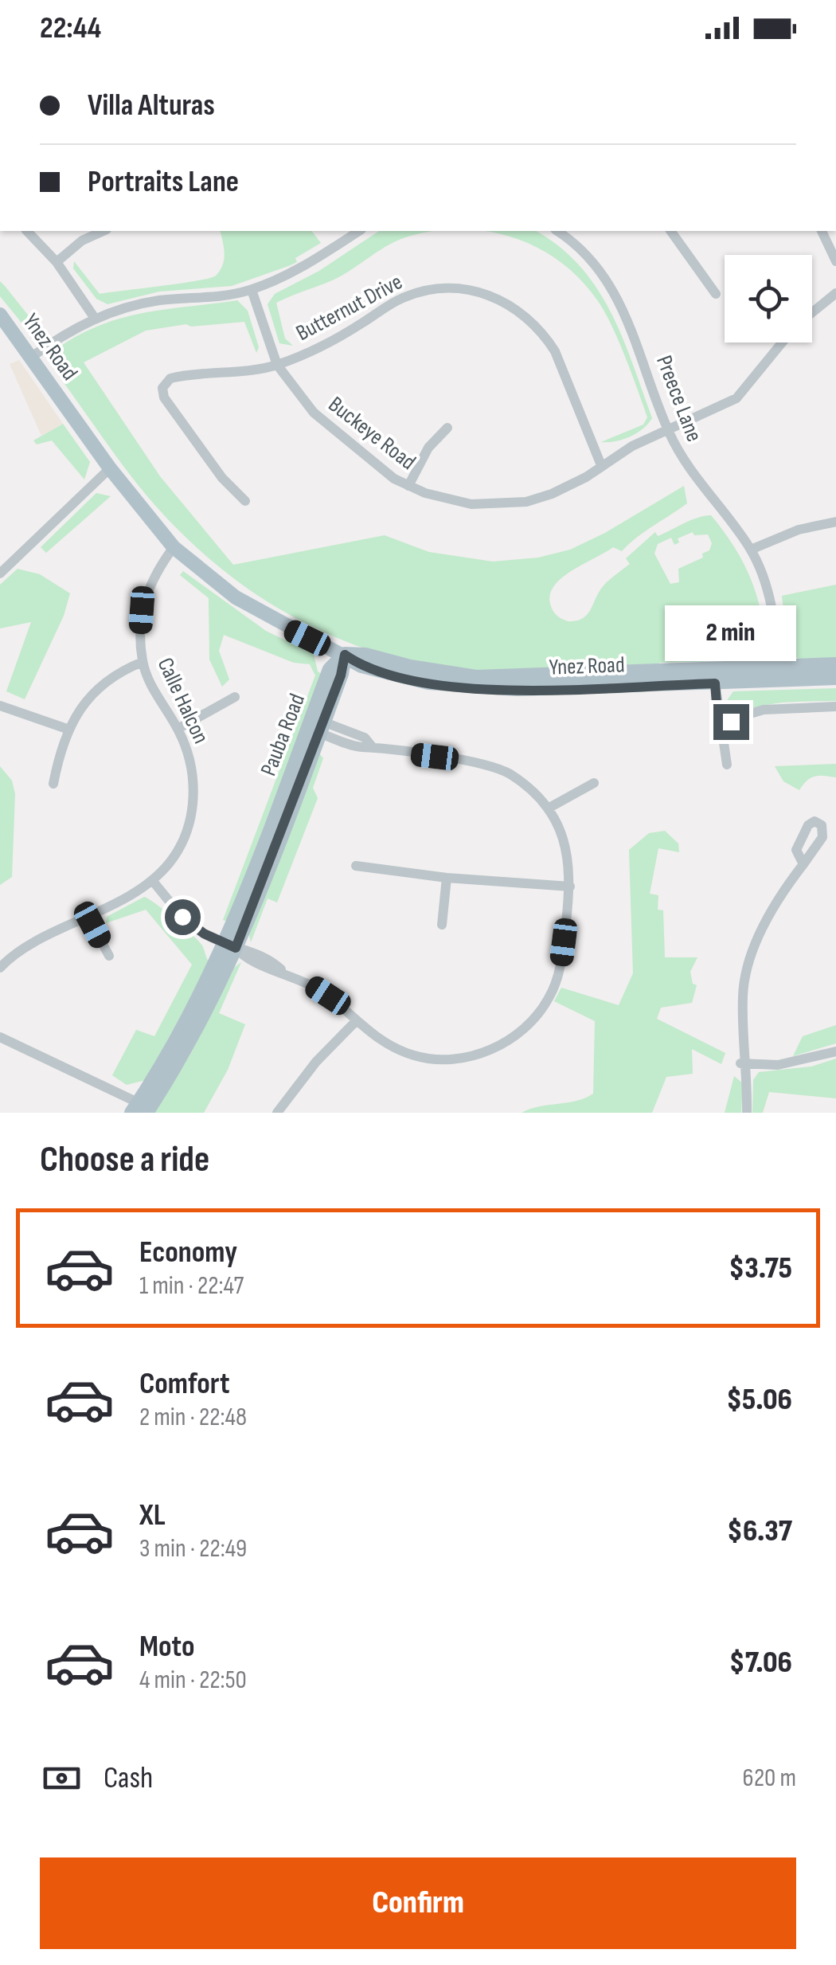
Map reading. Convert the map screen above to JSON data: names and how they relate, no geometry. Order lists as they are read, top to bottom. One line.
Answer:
{"streets":{"main road":["Ynez Road","Pauba Road"],"street":["Butternut Drive","Preece Lane","Buckeye Road","Calle Halcon"]},"crossings":[["Butternut Drive","Buckeye Road"],["Ynez Road","Preece Lane"],["Ynez Road","Calle Halcon"],["Ynez Road","Pauba Road"],["Preece Lane","Buckeye Road"]],"page":{"status":"22:44","banner":["Villa Alturas","Portraits Lane"],"bubble":"2 min","heading":"Choose a ride","list":[{"name":"Economy","note":"1 min · 22:47","value":"$3.75"},{"name":"Comfort","note":"2 min · 22:48","value":"$5.06"},{"name":"XL","note":"3 min · 22:49","value":"$6.37"},{"name":"Moto","note":"4 min · 22:50","value":"$7.06"}],"pay":["Cash","620 m"],"buttons":"Confirm"}}
